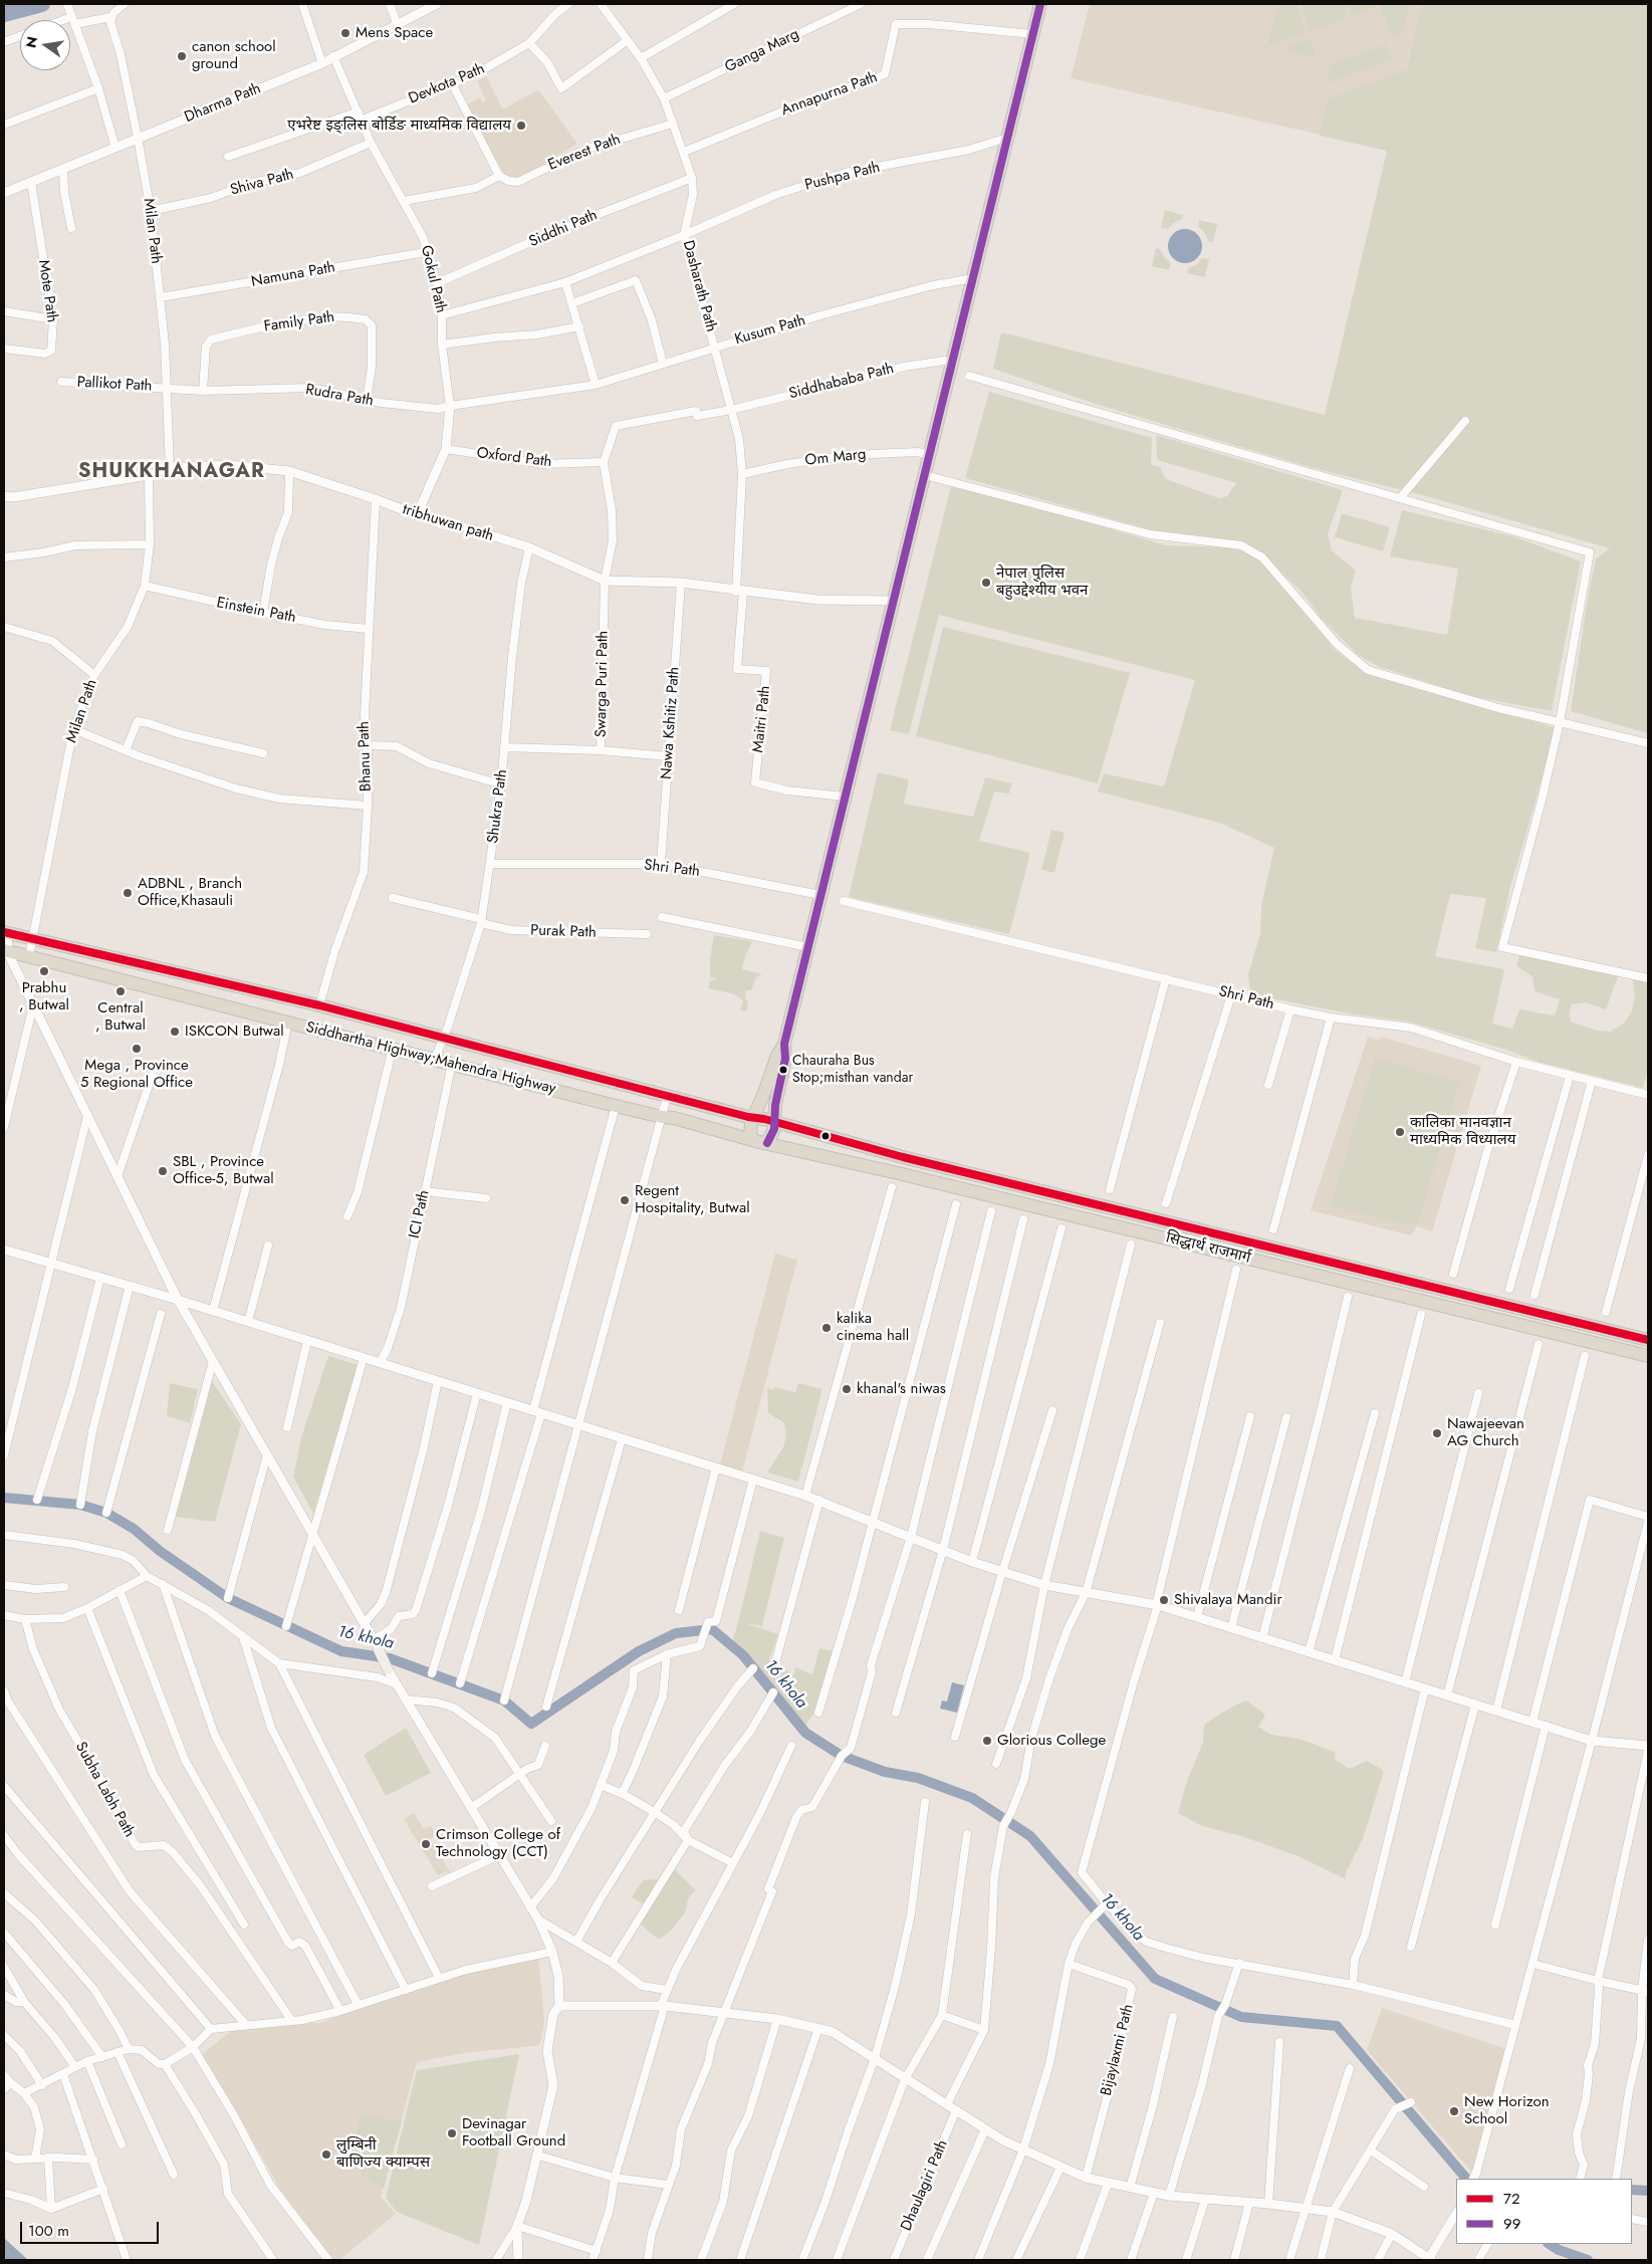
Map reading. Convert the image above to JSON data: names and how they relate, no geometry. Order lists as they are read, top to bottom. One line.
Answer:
{"streets":{"highway":["Siddhartha Highway;Mahendra Highway","सिद्धार्थ राजमार्ग"],"street":["Ganga Marg","Devkota Path","Annapurna Path","Dharma Path","Everest Path","Pushpa Path","Shiva Path","Siddhi Path","Milan Path","Namuna Path","Gokul Path","Dasharath Path","Mote Path","Family Path","Kusum Path","Siddhababa Path","Pallikot Path","Rudra Path","Oxford Path","Om Marg","tribhuwan path","Einstein Path","Swarga Puri Path","Maitri Path","Nawa Kshitiz Path","Bhanu Path","Shukra Path","Shri Path","Purak Path","ICI Path","Subha Labh Path","Bijaylaxmi Path","Dhaulagiri Path"]},"crossings":[["Ganga Marg","Dasharath Path"],["Devkota Path","Gokul Path"],["Annapurna Path","Dasharath Path"],["Dharma Path","Milan Path"],["Dharma Path","Gokul Path"],["Dharma Path","Mote Path"],["Everest Path","Dasharath Path"],["Pushpa Path","Gokul Path"],["Pushpa Path","Dasharath Path"],["Shiva Path","Milan Path"],["Shiva Path","Gokul Path"],["Siddhi Path","Gokul Path"],["Siddhi Path","Dasharath Path"],["Milan Path","Namuna Path"],["Milan Path","Pallikot Path"],["Milan Path","Rudra Path"],["Milan Path","tribhuwan path"],["Milan Path","Einstein Path"],["Milan Path","Siddhartha Highway;Mahendra Highway"],["Namuna Path","Gokul Path"],["Gokul Path","Kusum Path"],["Gokul Path","Rudra Path"],["Gokul Path","Oxford Path"],["Gokul Path","tribhuwan path"],["Dasharath Path","Kusum Path"],["Dasharath Path","Siddhababa Path"],["Dasharath Path","Om Marg"],["Dasharath Path","tribhuwan path"],["Dasharath Path","Maitri Path"],["Family Path","Rudra Path"],["Kusum Path","Rudra Path"],["Pallikot Path","Rudra Path"],["Oxford Path","Swarga Puri Path"],["tribhuwan path","Swarga Puri Path"],["tribhuwan path","Maitri Path"],["tribhuwan path","Nawa Kshitiz Path"],["tribhuwan path","Bhanu Path"],["tribhuwan path","Shukra Path"],["Einstein Path","Bhanu Path"],["Swarga Puri Path","Nawa Kshitiz Path"],["Nawa Kshitiz Path","Shri Path"],["Bhanu Path","Siddhartha Highway;Mahendra Highway"],["Shukra Path","Shri Path"],["Shukra Path","Purak Path"],["Shukra Path","Siddhartha Highway;Mahendra Highway"],["Siddhartha Highway;Mahendra Highway","ICI Path"],["Siddhartha Highway;Mahendra Highway","सिद्धार्थ राजमार्ग"]],"districts":["SHUKKHANAGAR"],"water":["16 khola"],"places":["Mens Space","canon school ground","एभरेष्ट इङ्लिस बोर्डिङ माध्यमिक विद्यालय","नेपाल पुलिस बहुउद्देश्यीय भवन","ADBNL , Branch Office,Khasauli","Prabhu , Butwal","Central , Butwal","ISKCON Butwal","Mega , Province 5 Regional Office","Chauraha Bus Stop;misthan vandar","कालिका मानवज्ञान माध्यमिक विध्यालय","SBL , Province Office-5, Butwal","Regent Hospitality, Butwal","kalika cinema hall","khanal's niwas","Nawajeevan AG Church","Shivalaya Mandir","Glorious College","Crimson College of Technology (CCT)","New Horizon School","Devinagar Football Ground","लुम्बिनी बाणिज्य क्याम्पस"],"lines":["transit line 99","transit line 72"],"legend":["72","99"],"scale_bar":"100 m","north":"left"}
